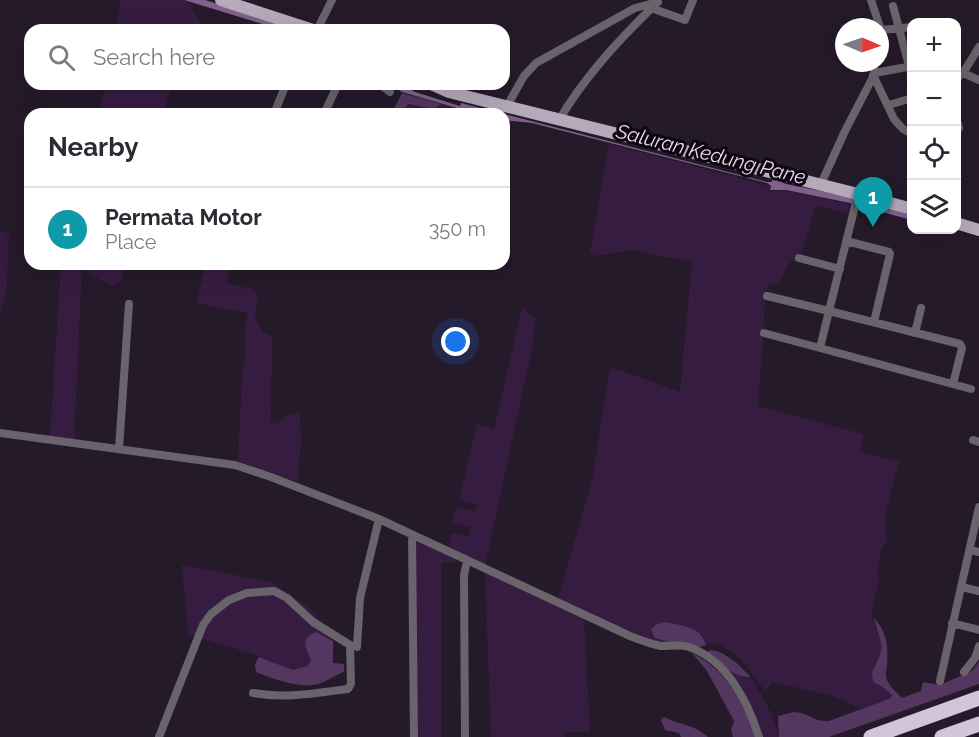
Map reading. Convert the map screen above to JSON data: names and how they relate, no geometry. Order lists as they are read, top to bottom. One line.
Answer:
{"water":["Saluran Kedung Pane"],"north":"right","page":{"map_buttons":["+","−"],"search":"Search here","heading":"Nearby","pins":"1","list":[{"mark":"1","name":"Permata Motor","note":"Place","value":"350 m"}]}}
